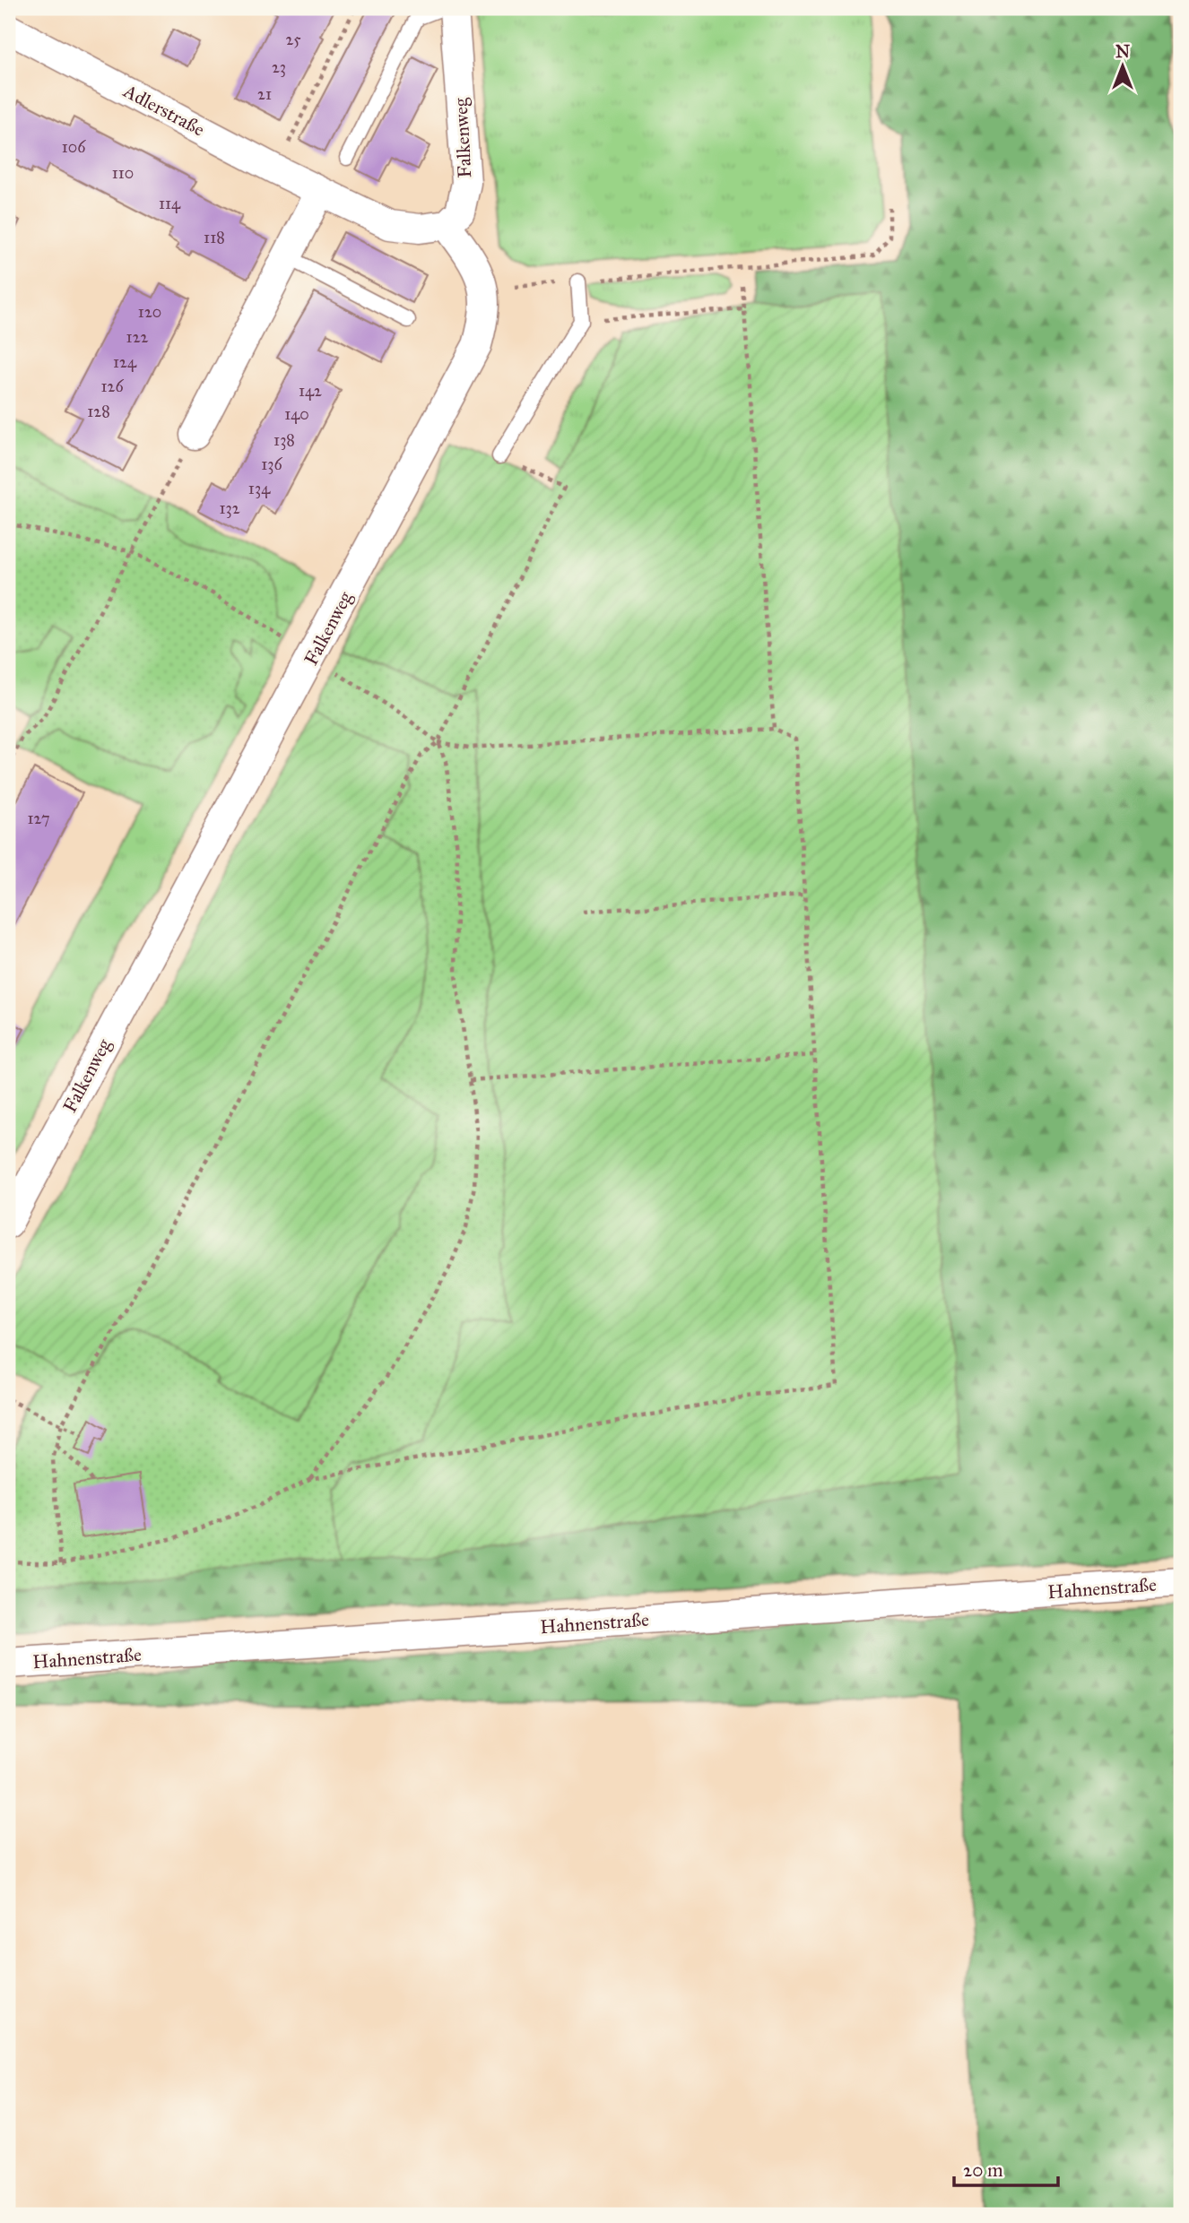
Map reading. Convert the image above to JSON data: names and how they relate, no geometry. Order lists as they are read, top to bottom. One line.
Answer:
{"streets":{"street":["Adlerstraße","Falkenweg","Hahnenstraße"]},"crossings":[["Adlerstraße","Falkenweg"]],"house_numbers":["25","23","21","106","110","114","118","120","122","124","126","142","128","140","138","136","134","132","127"],"scale_bar":"20 m","north":"top"}
